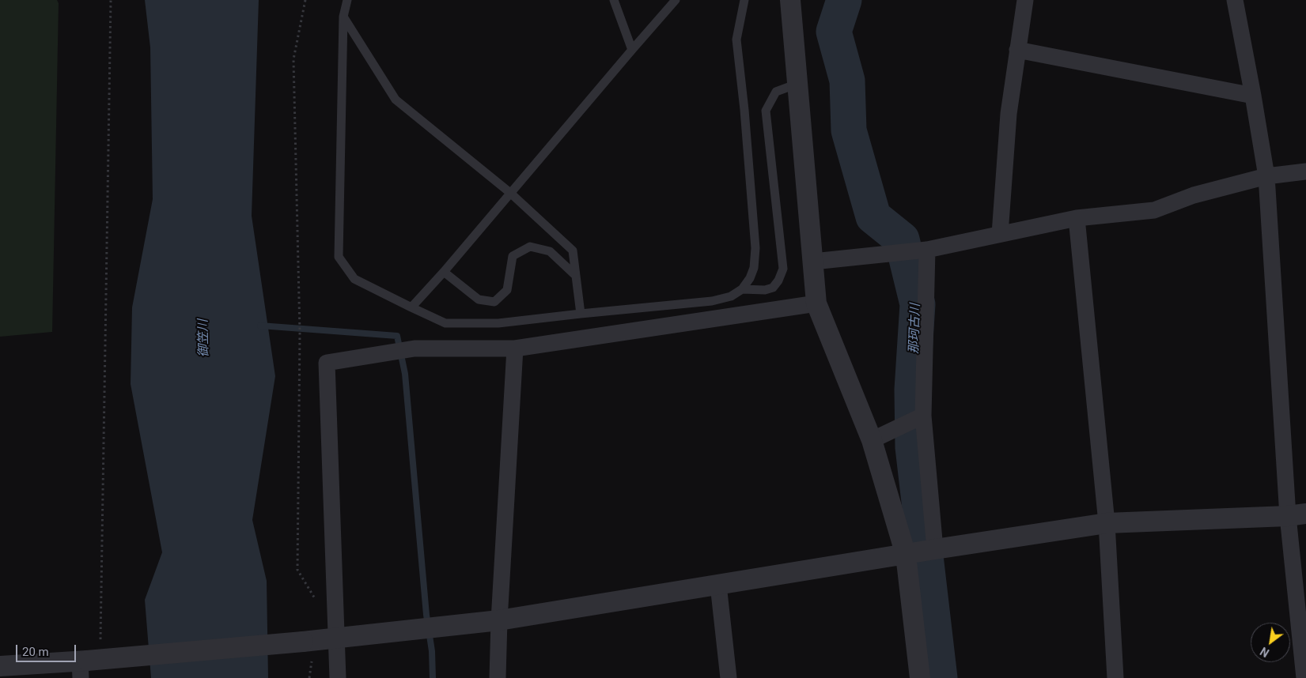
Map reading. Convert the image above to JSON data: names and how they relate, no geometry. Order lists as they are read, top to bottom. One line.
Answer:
{"water":["那珂古川","御笠川"],"scale_bar":"20 m","north":"bottom left"}
